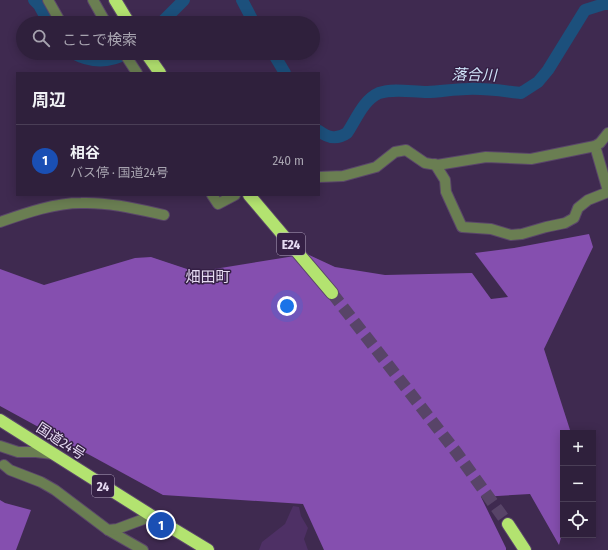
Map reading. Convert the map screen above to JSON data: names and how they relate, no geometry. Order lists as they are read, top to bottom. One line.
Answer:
{"streets":{"highway":["E24","国道24号","24"]},"districts":["畑田町"],"water":["落合川"],"page":{"search":"ここで検索","heading":"周辺","list":[{"mark":"1","name":"相谷","note":"バス停 · 国道24号","value":"240 m"}],"map_buttons":["+","−"],"pins":"1"}}
